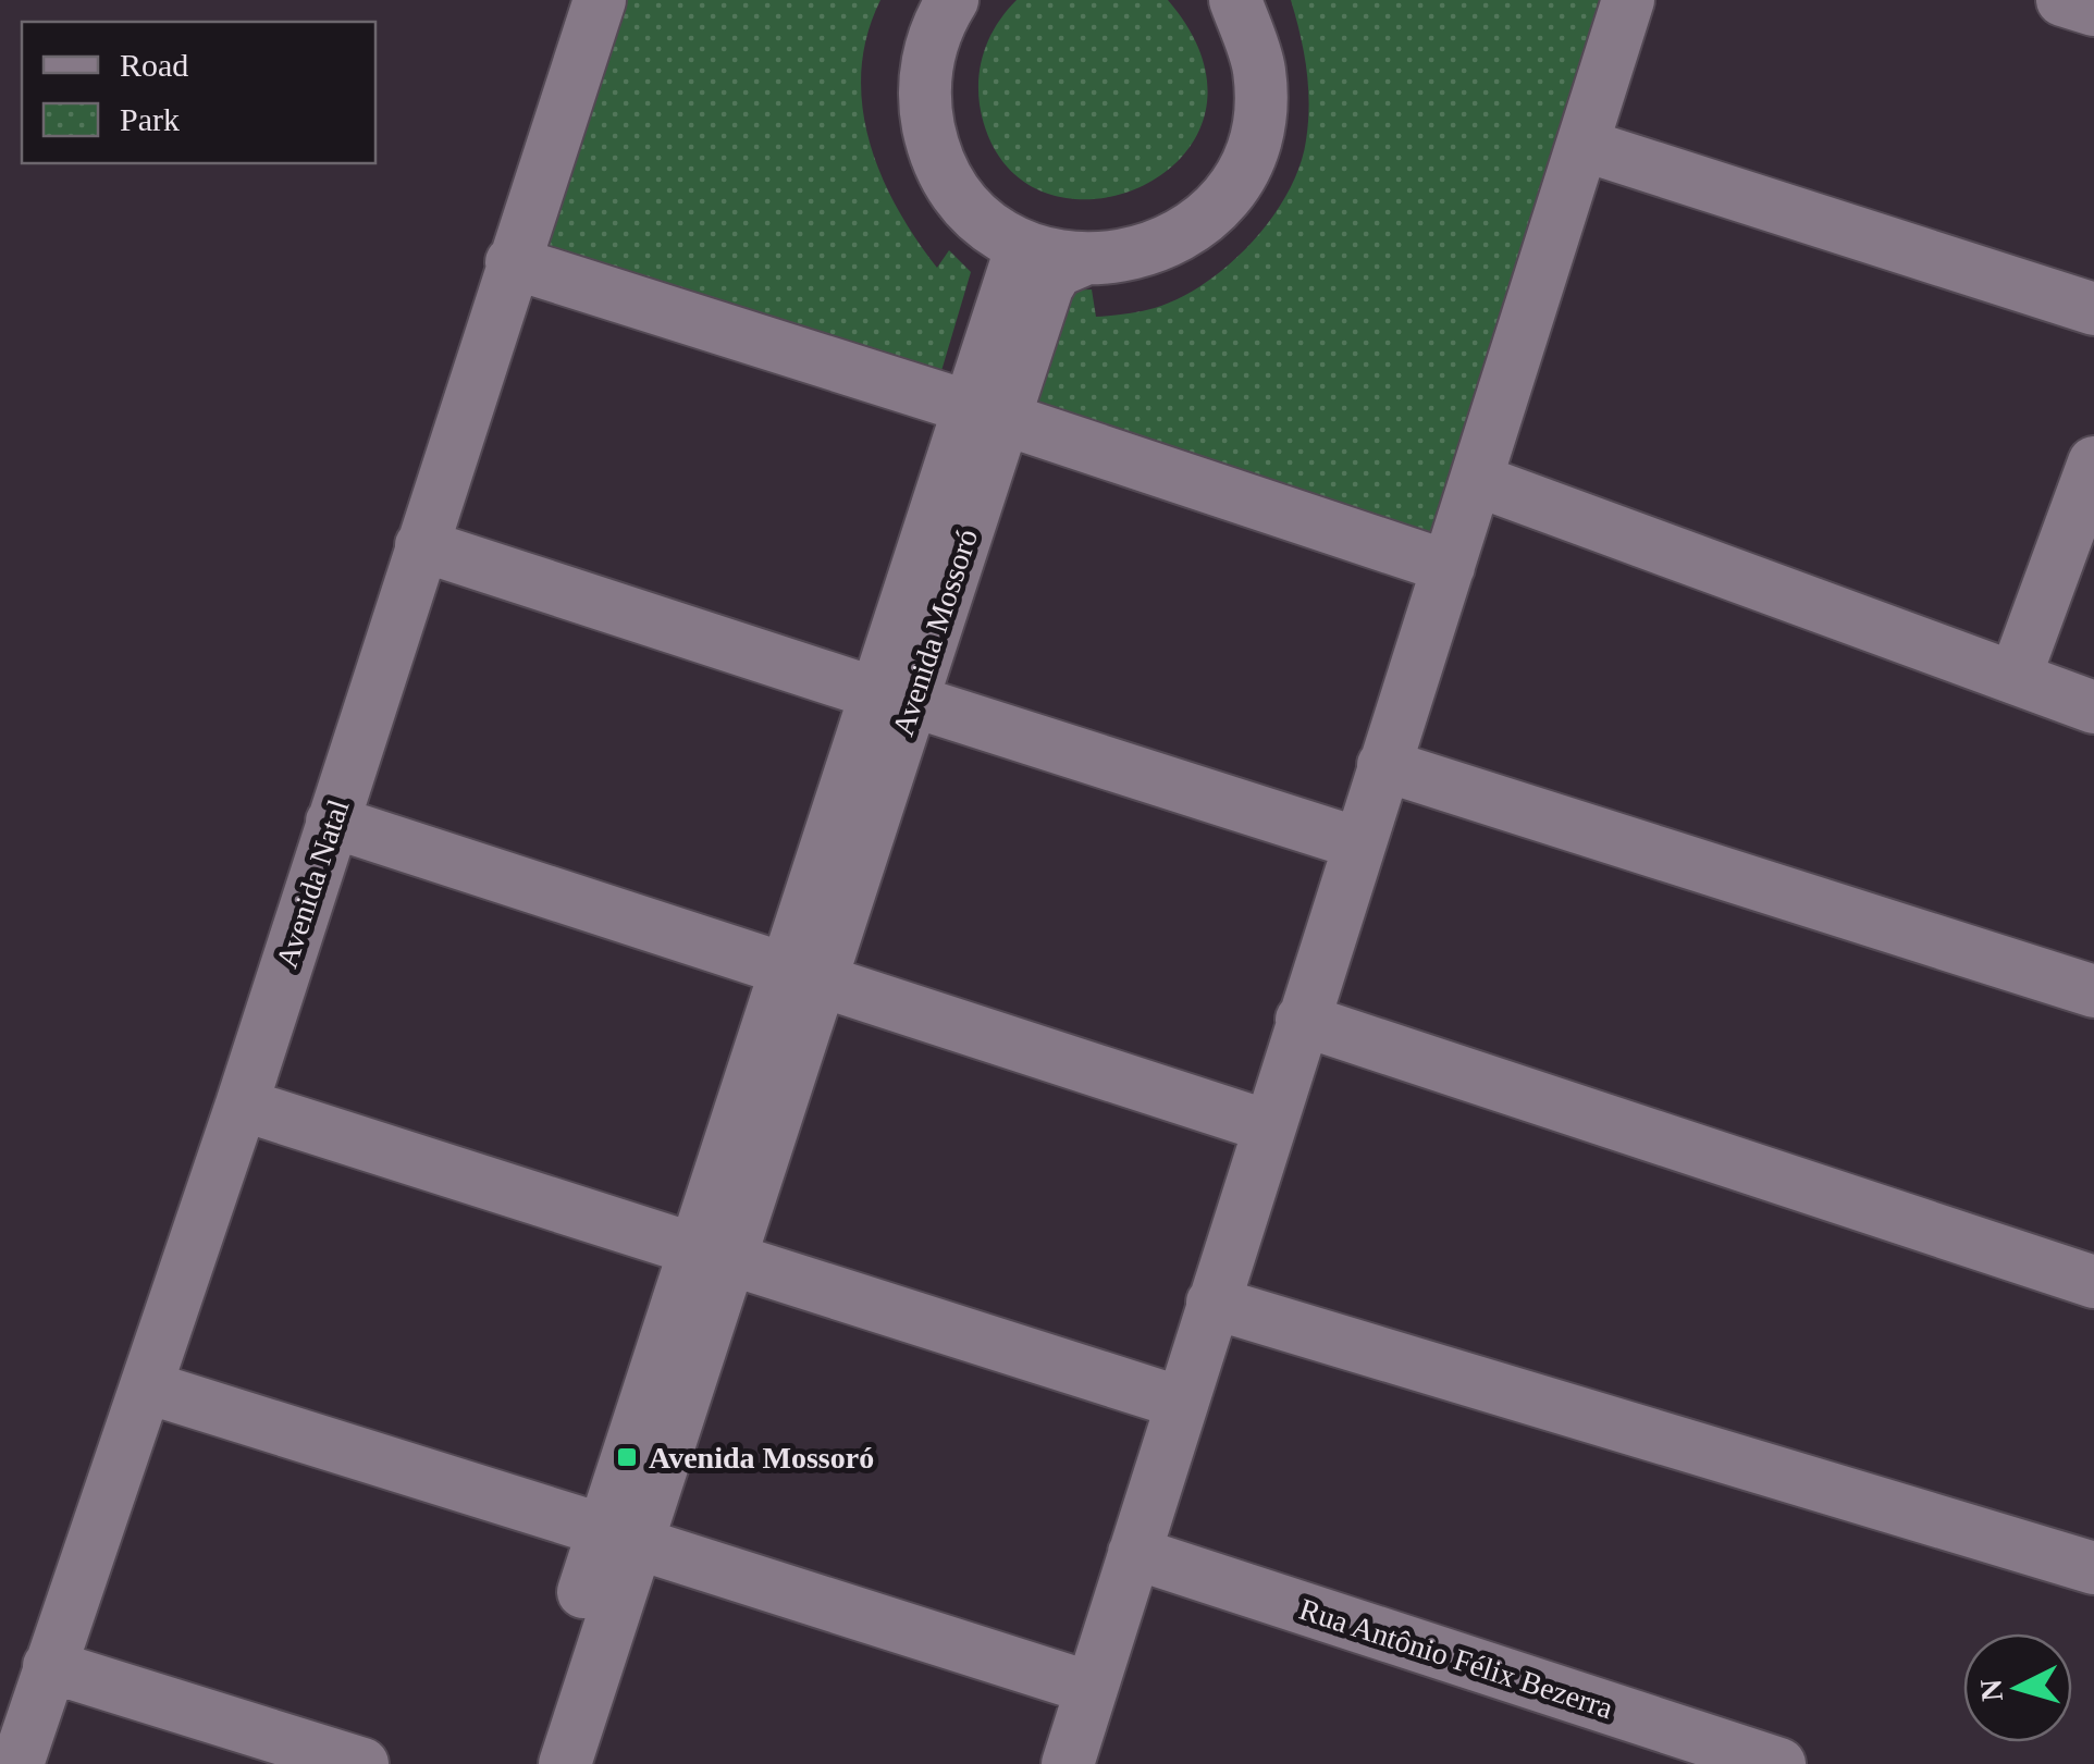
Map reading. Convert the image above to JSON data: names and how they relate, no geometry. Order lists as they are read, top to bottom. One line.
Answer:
{"streets":{"street":["Avenida Mossoró","Avenida Natal","Rua Antônio Félix Bezerra"]},"places":{"transit":["Avenida Mossoró"]},"legend":["Road","Park"],"north":"left"}
